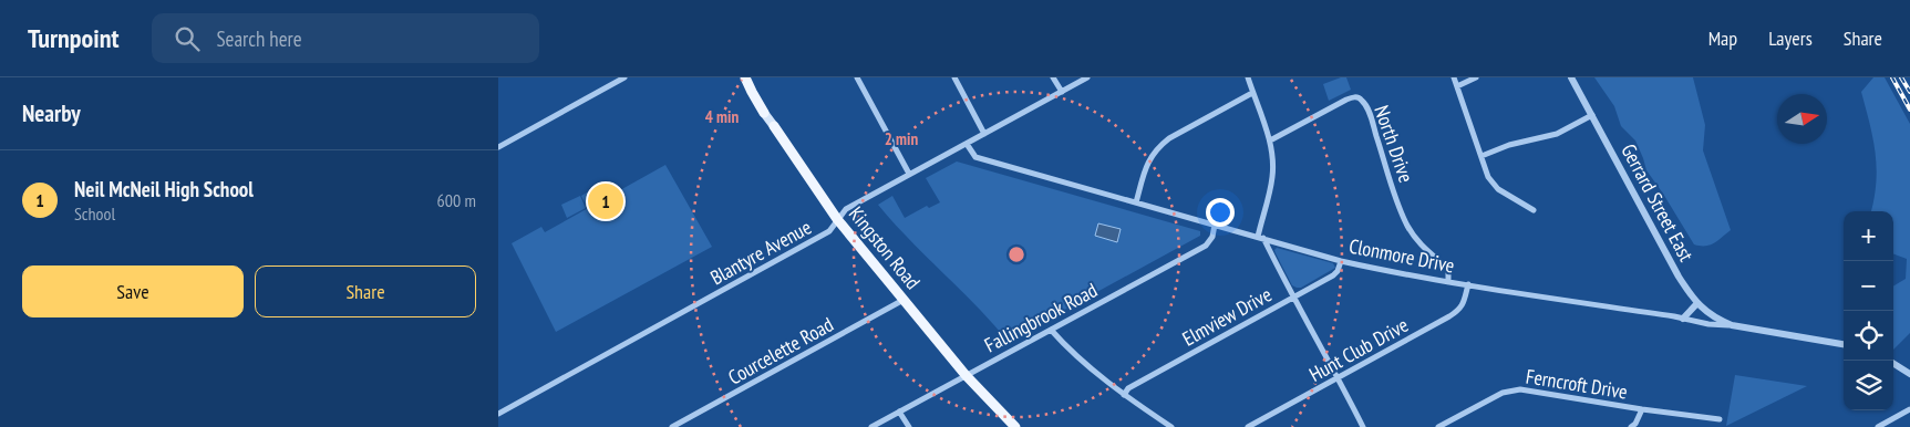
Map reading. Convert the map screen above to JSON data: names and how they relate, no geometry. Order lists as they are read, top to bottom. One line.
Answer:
{"streets":{"main road":["Kingston Road"],"street":["North Drive","Gerrard Street East","Blantyre Avenue","Clonmore Drive","Elmview Drive","Fallingbrook Road","Hunt Club Drive","Courcelette Road","Ferncroft Drive"]},"crossings":[["North Drive","Clonmore Drive"],["Gerrard Street East","Clonmore Drive"],["Kingston Road","Blantyre Avenue"],["Kingston Road","Fallingbrook Road"],["Kingston Road","Courcelette Road"],["Blantyre Avenue","Clonmore Drive"],["Clonmore Drive","Elmview Drive"],["Clonmore Drive","Fallingbrook Road"],["Clonmore Drive","Hunt Club Drive"]],"north":"right","page":{"header":"Turnpoint","search":"Search here","nav":["Map","Layers","Share"],"heading":"Nearby","list":[{"mark":"1","name":"Neil McNeil High School","note":"School","value":"600 m"}],"pins":"1","map_buttons":["+","−"],"buttons":["Save","Share"]},"rings":["4 min","2 min"]}
